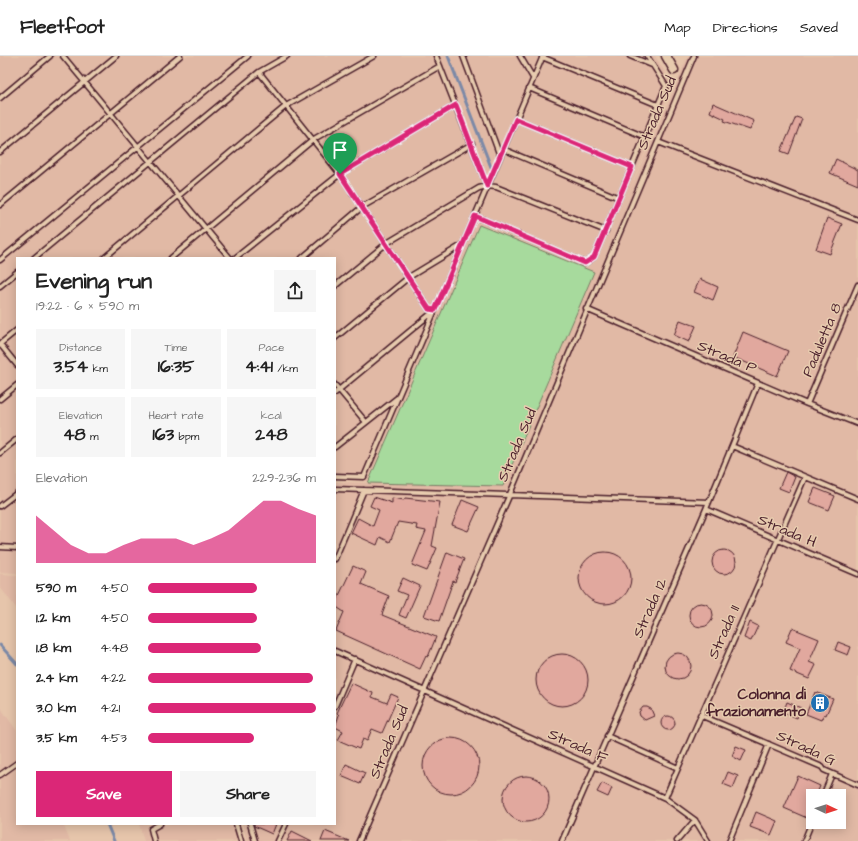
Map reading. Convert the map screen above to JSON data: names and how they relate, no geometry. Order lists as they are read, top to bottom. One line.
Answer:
{"streets":{"lane":["Strada Sud","Paduletta 8","Strada P","Strada H","Strada 12","Strada 11","Strada F","Strada G"]},"crossings":[["Strada Sud","Strada P"],["Strada Sud","Strada F"],["Paduletta 8","Strada P"],["Strada P","Strada 12"],["Strada H","Strada 12"],["Strada H","Strada 11"],["Strada 12","Strada F"],["Strada 11","Strada F"],["Strada 11","Strada G"]],"places":{"building":["Colonna di frazionamento"]},"north":"right","page":{"header":"Fleetfoot","nav":["Map","Directions","Saved"],"heading":["Evening run","19:22 · 6 × 590 m"],"stats":[["Distance","3.54 km"],["Time","16:35"],["Pace","4:41 /km"],["Elevation","48 m"],["Heart rate","163 bpm"],["kcal","248"]],"chart":["Elevation","229–236 m"],"list":[{"name":"590 m","note":"4:50"},{"name":"1.2 km","note":"4:50"},{"name":"1.8 km","note":"4:48"},{"name":"2.4 km","note":"4:22"},{"name":"3.0 km","note":"4:21"},{"name":"3.5 km","note":"4:53"}],"buttons":["Save","Share"]}}
